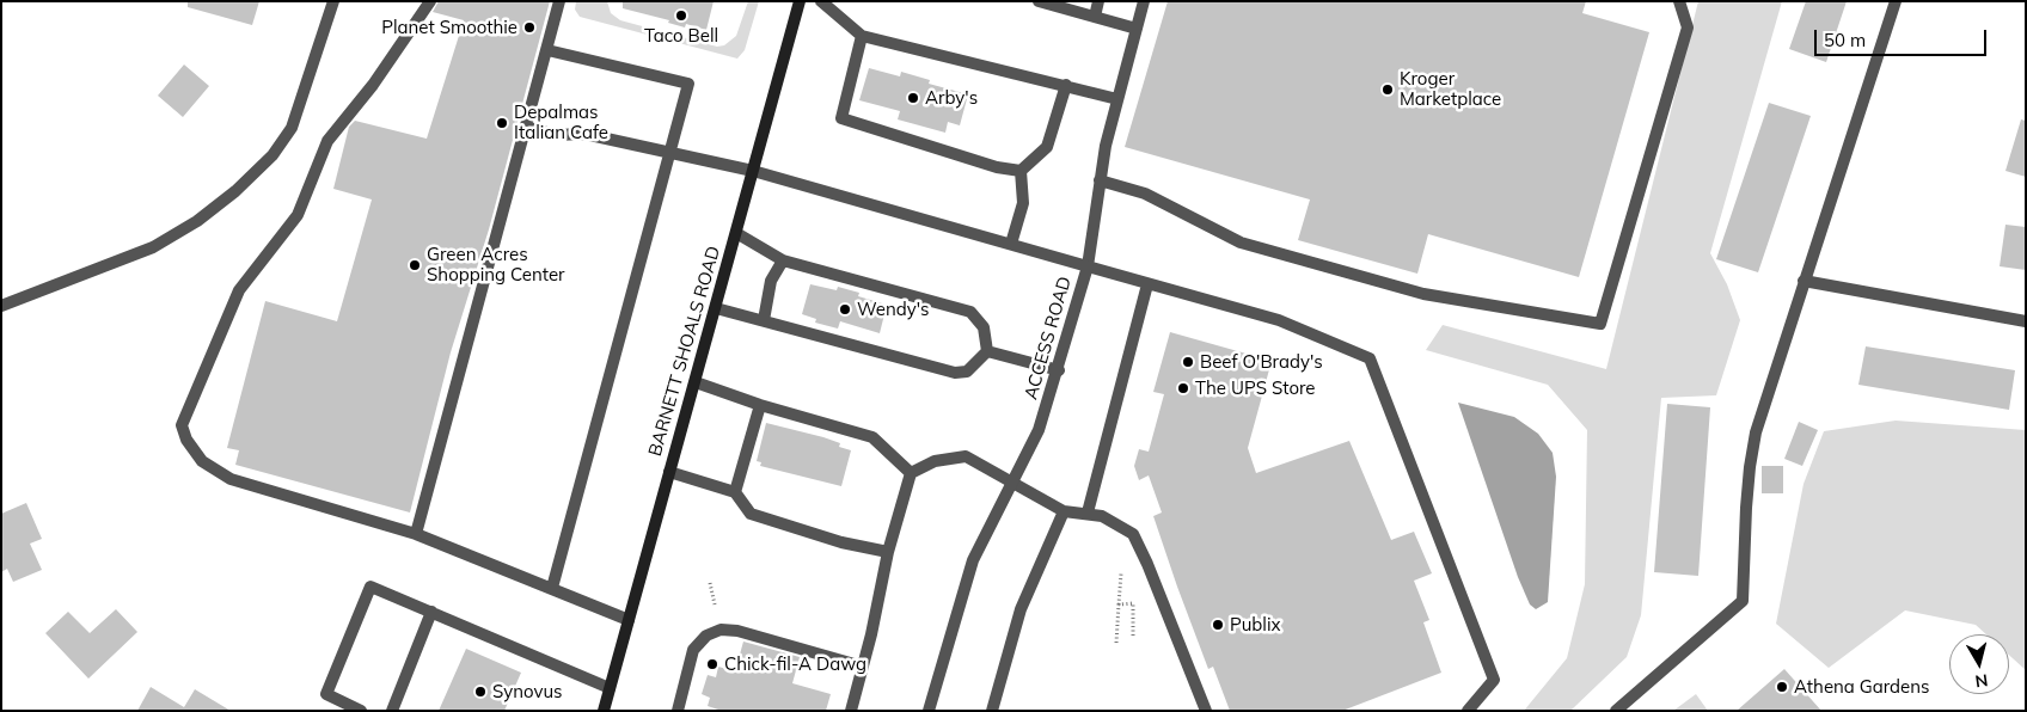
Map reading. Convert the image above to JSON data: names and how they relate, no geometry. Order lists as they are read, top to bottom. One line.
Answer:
{"streets":{"main road":["BARNETT SHOALS ROAD"],"street":["ACCESS ROAD"]},"crossings":[["ACCESS ROAD","BARNETT SHOALS ROAD"]],"places":["Taco Bell","Planet Smoothie","Kroger Marketplace","Arby's","Depalmas Italian Cafe","Green Acres Shopping Center","Wendy's","Beef O'Brady's","The UPS Store","Publix","Chick-fil-A Dawg","Athena Gardens","Synovus"],"scale_bar":"50 m","north":"bottom"}
